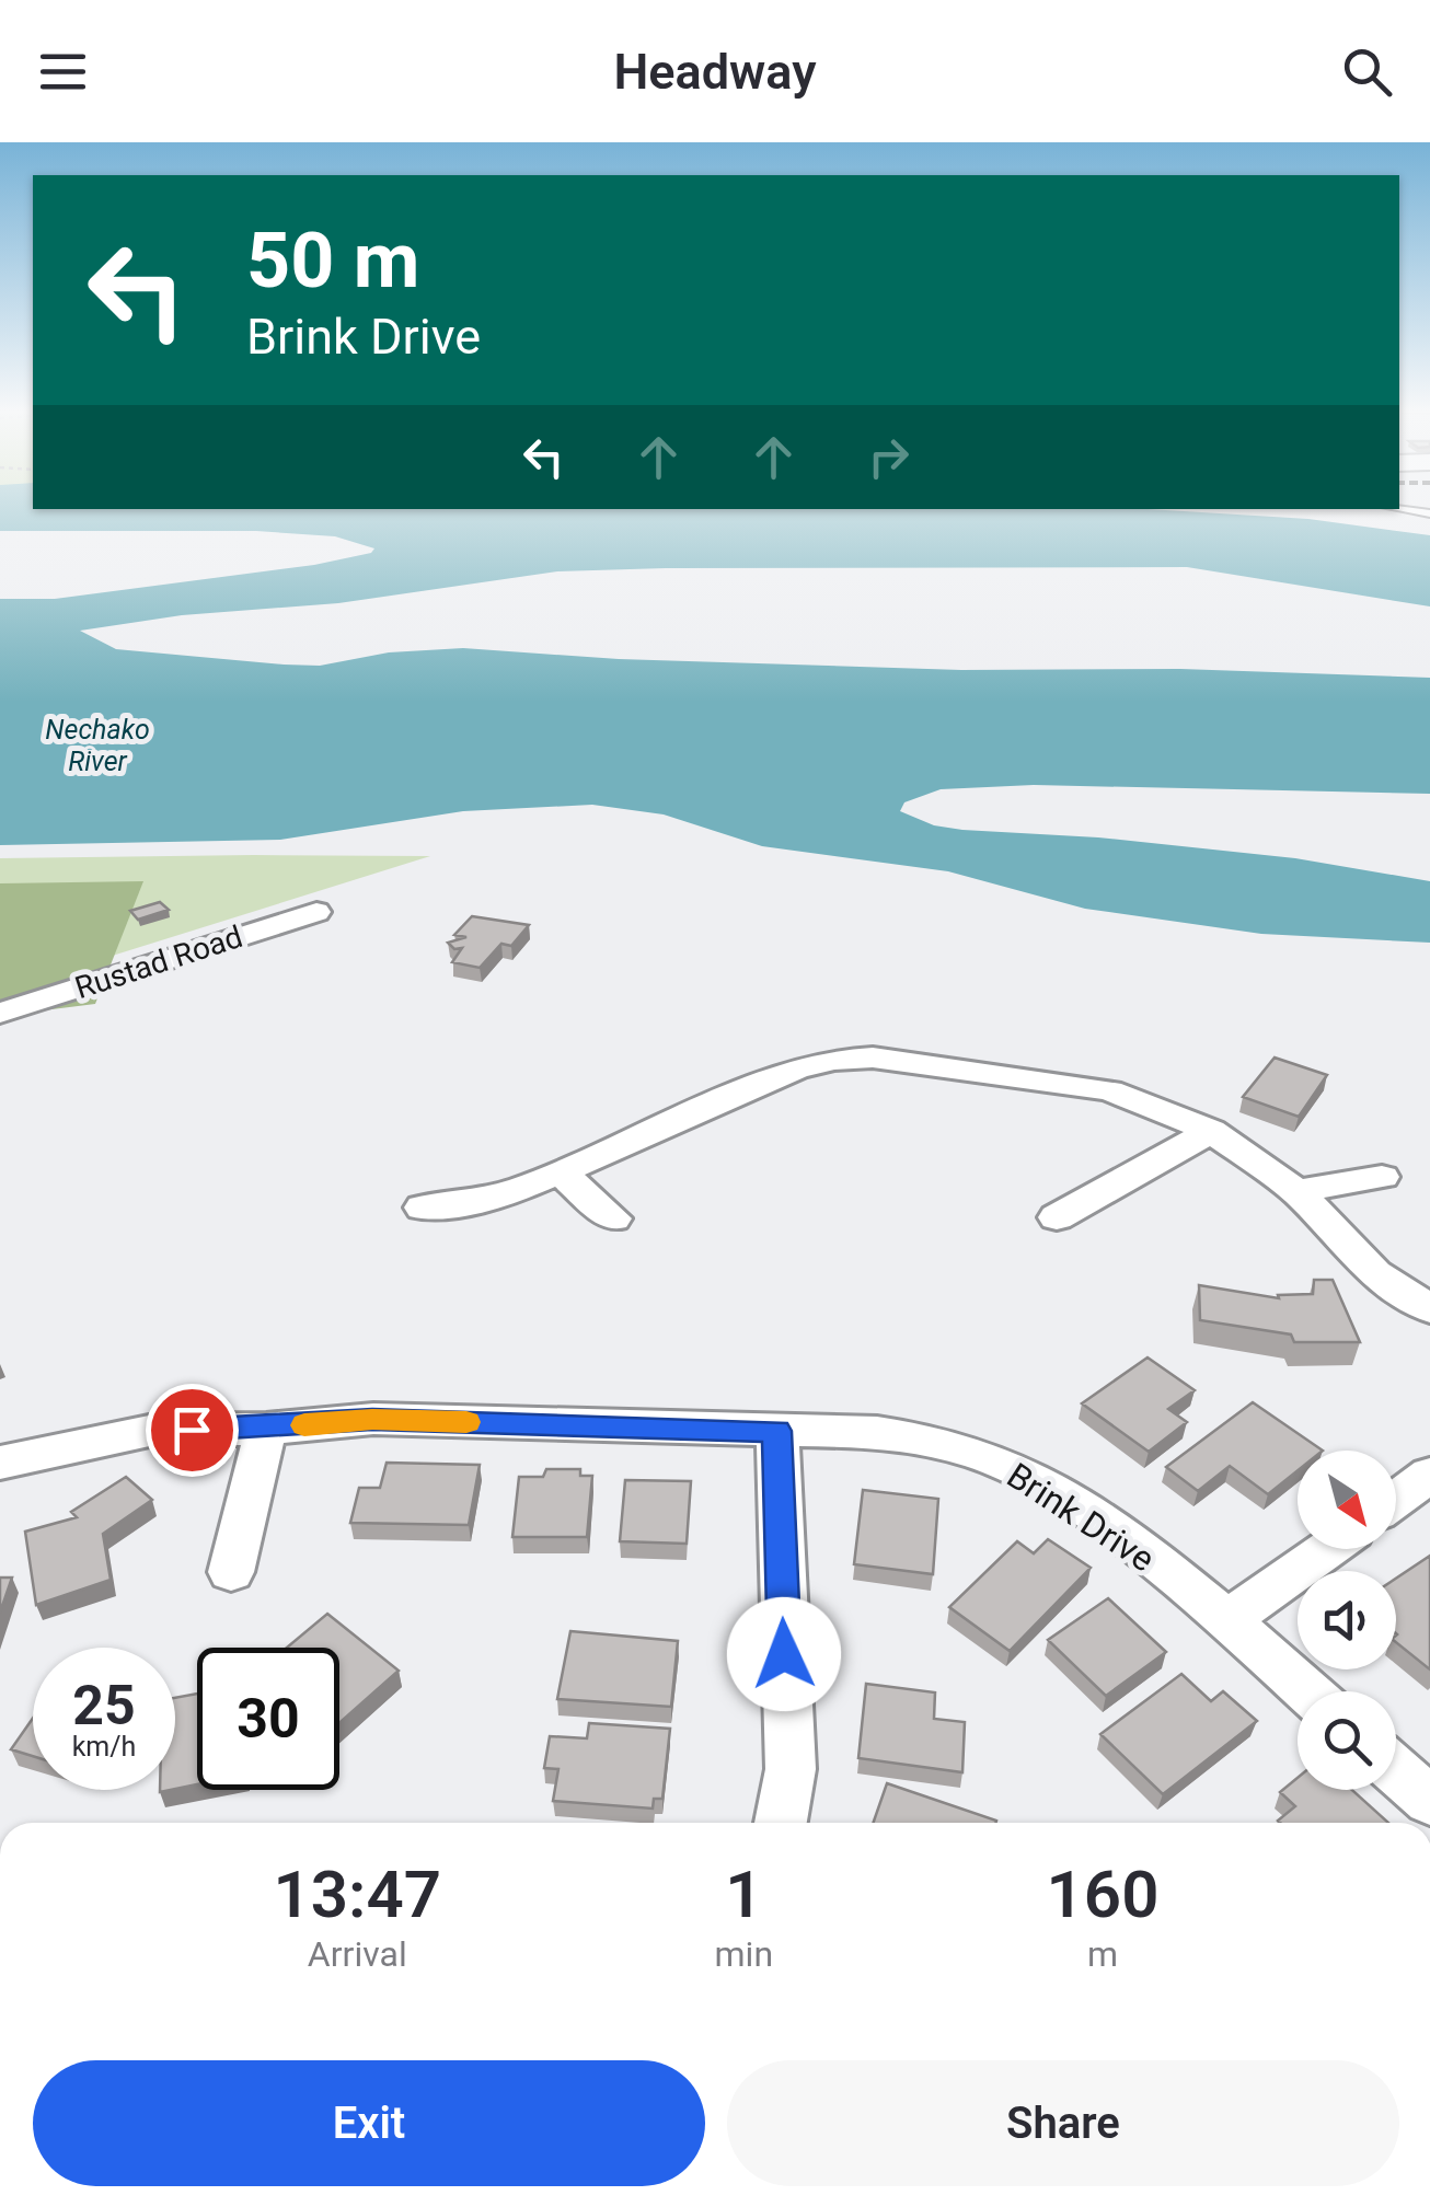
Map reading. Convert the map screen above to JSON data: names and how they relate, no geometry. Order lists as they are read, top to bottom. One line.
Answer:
{"streets":{"street":["Rustad Road","Brink Drive"]},"water":["Nechako River"],"north":"bottom right","page":{"header":"Headway","turn":["50 m","Brink Drive"],"speed":"25 km/h","limit":"30","eta":["13:47","Arrival","1","min","160","m"],"buttons":["Exit","Share"]}}
